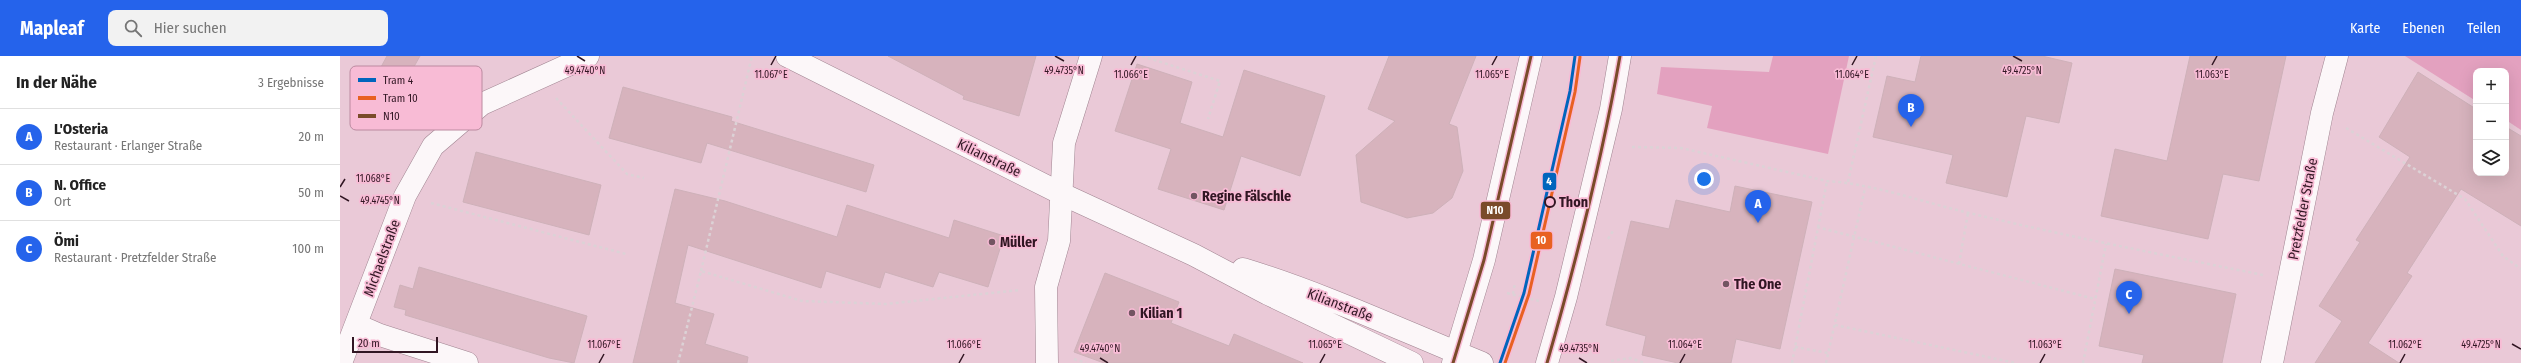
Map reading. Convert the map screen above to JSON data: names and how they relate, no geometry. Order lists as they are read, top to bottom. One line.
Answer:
{"streets":{"main road":["Kilianstraße","Pretzfelder Straße","Michaelstraße"]},"places":["Regine Fälschle","Thon","Müller","The One","Kilian 1"],"lines":["tram line 4","transit line N10","tram line 10"],"legend":["Tram 4","Tram 10","N10"],"scale_bar":"20 m","page":{"header":"Mapleaf","search":"Hier suchen","nav":["Karte","Ebenen","Teilen"],"heading":["In der Nähe","3 Ergebnisse"],"map_buttons":["+","−"],"pins":["B","A","C"],"list":[{"mark":"A","name":"L'Osteria","note":"Restaurant · Erlanger Straße","value":"20 m"},{"mark":"B","name":"N. Office","note":"Ort","value":"50 m"},{"mark":"C","name":"Ömi","note":"Restaurant · Pretzfelder Straße","value":"100 m"}],"scale":"20 m"},"coordinates":["49.4735°N","49.4725°N","49.4740°N","11.067°E","11.066°E","11.065°E","11.064°E","11.063°E","11.068°E","49.4745°N","11.062°E"]}
